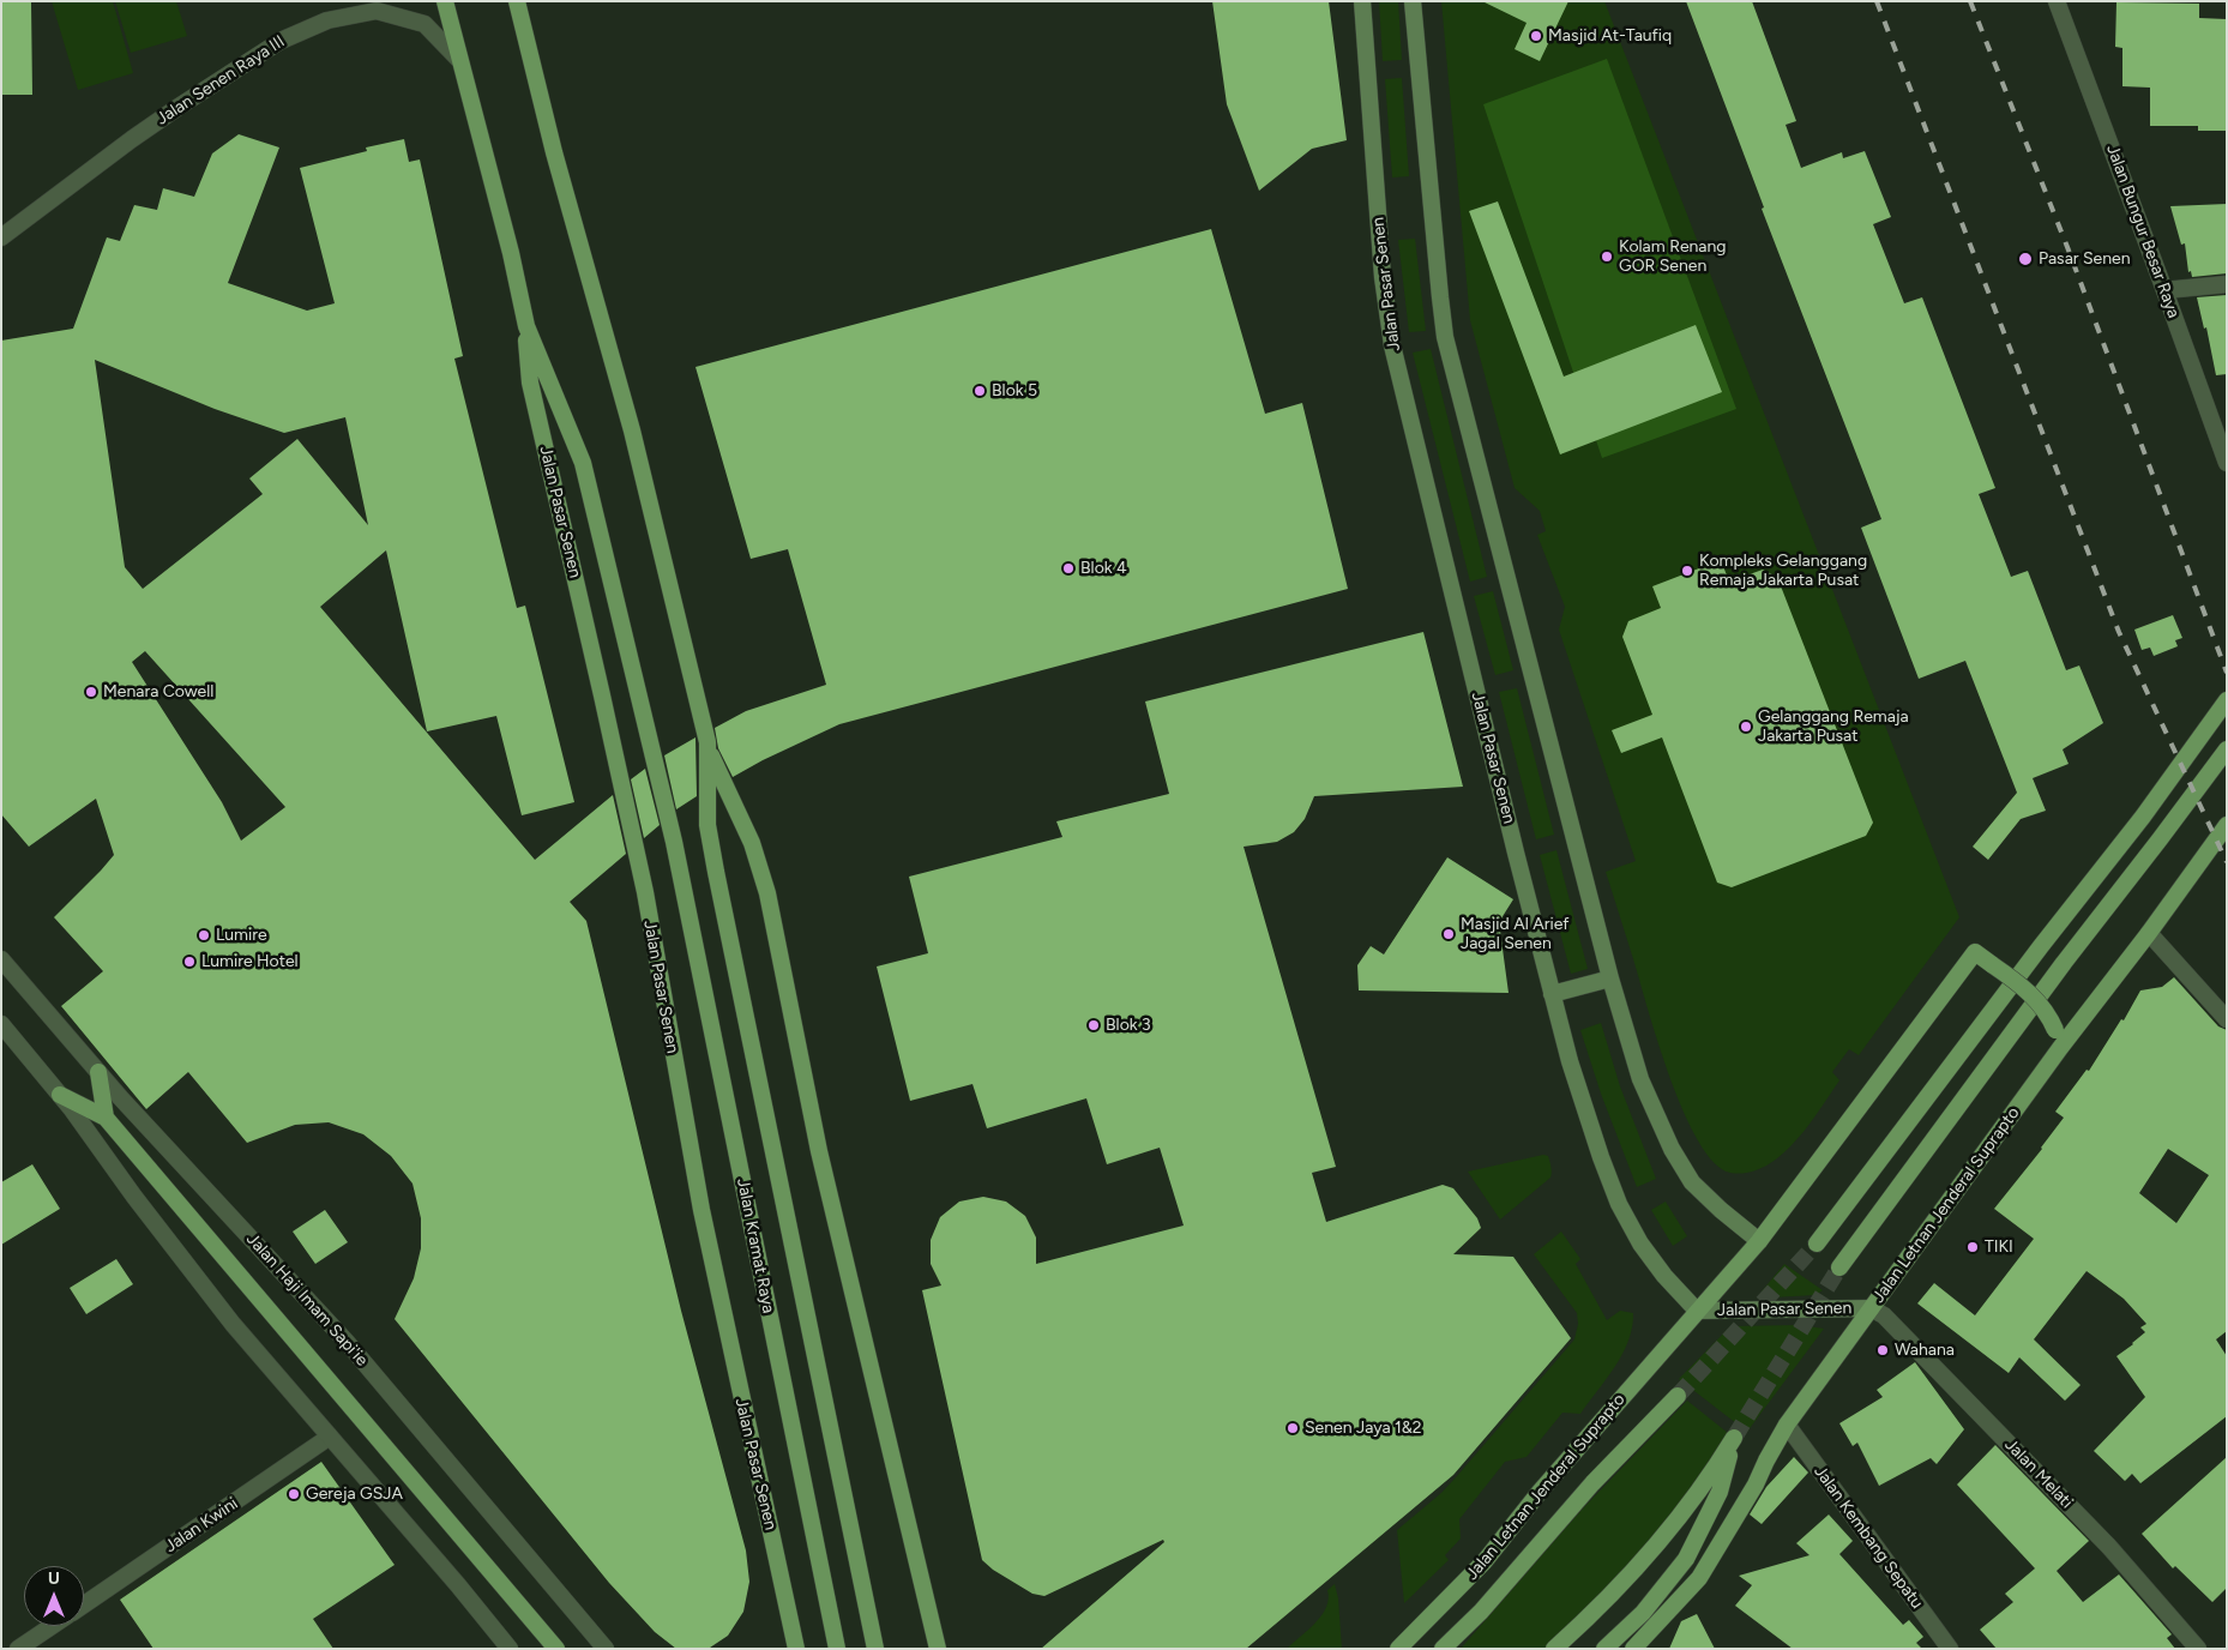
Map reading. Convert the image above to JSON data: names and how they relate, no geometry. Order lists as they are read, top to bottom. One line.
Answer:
{"streets":{"main road":["Jalan Pasar Senen","Jalan Letnan Jenderal Suprapto","Jalan Kramat Raya"],"street":["Jalan Senen Raya III","Jalan Bungur Besar Raya","Jalan Haji Imam Sapi'ie","Jalan Melati","Jalan Kwini","Jalan Kembang Sepatu"]},"crossings":[["Jalan Senen Raya III","Jalan Pasar Senen"],["Jalan Pasar Senen","Jalan Letnan Jenderal Suprapto"],["Jalan Pasar Senen","Jalan Kramat Raya"],["Jalan Pasar Senen","Jalan Melati"],["Jalan Letnan Jenderal Suprapto","Jalan Melati"],["Jalan Letnan Jenderal Suprapto","Jalan Kembang Sepatu"]],"places":["Masjid At-Taufiq","Kolam Renang GOR Senen","Pasar Senen","Blok 5","Blok 4","Kompleks Gelanggang Remaja Jakarta Pusat","Menara Cowell","Gelanggang Remaja Jakarta Pusat","Masjid Al Arief Jagal Senen","Lumire","Lumire Hotel","Blok 3","TIKI","Wahana","Senen Jaya 1&2","Gereja GSJA"],"north":"top"}
